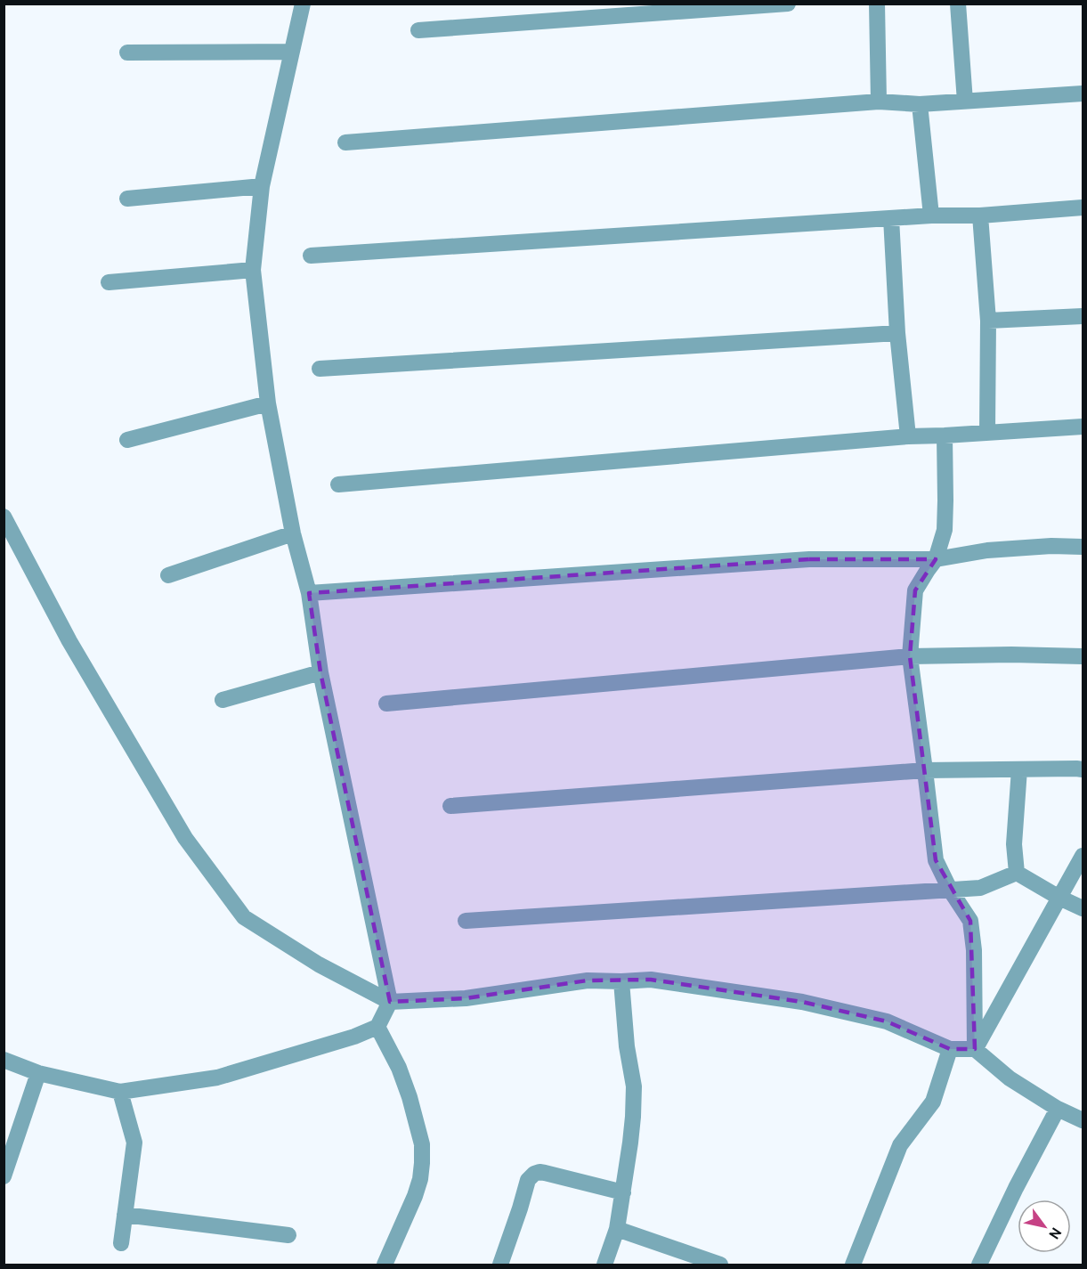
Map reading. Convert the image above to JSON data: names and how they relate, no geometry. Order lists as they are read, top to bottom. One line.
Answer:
{"north":"bottom right"}
